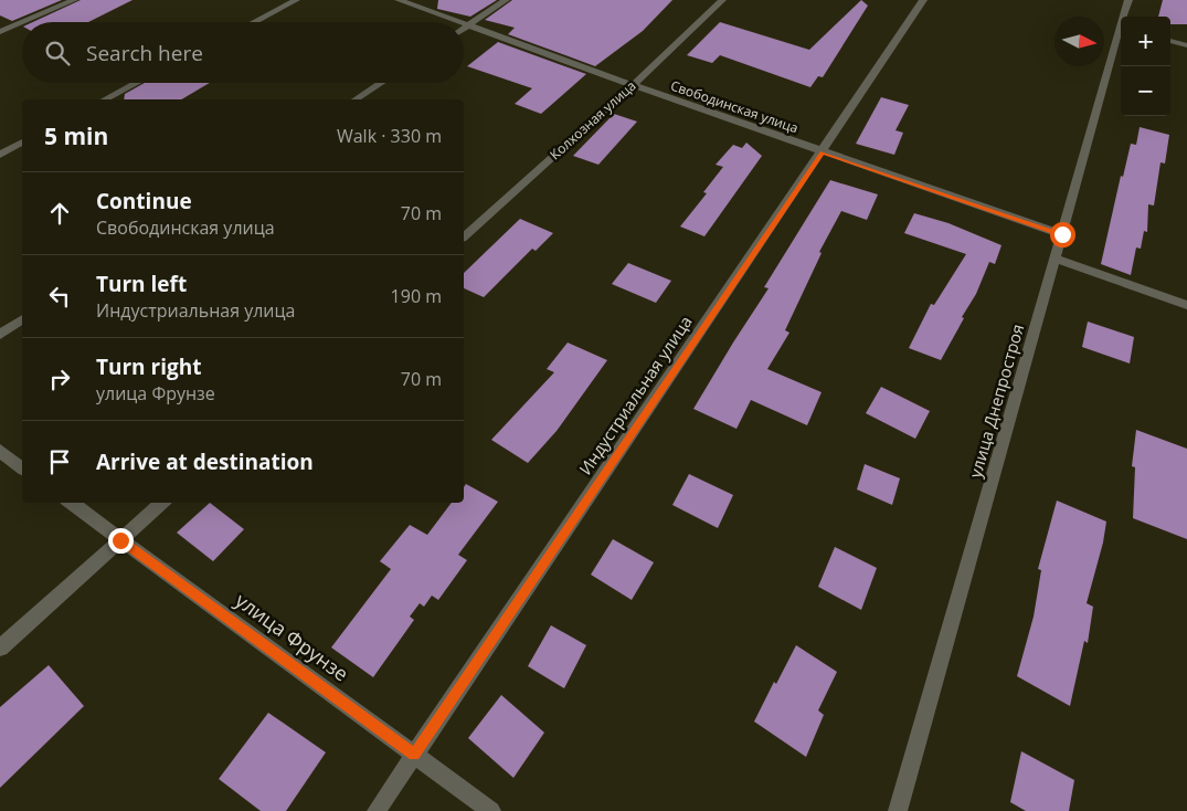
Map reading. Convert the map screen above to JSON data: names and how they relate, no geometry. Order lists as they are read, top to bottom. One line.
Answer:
{"streets":{"street":["Свободинская улица","Колхозная улица","Индустриальная улица","улица Днепростроя","улица Фрунзе"]},"crossings":[["Свободинская улица","Колхозная улица"],["Свободинская улица","Индустриальная улица"],["Свободинская улица","улица Днепростроя"],["Индустриальная улица","улица Фрунзе"]],"north":"right","page":{"map_buttons":["+","−"],"search":"Search here","heading":["5 min","Walk · 330 m"],"list":[["Continue","Свободинская улица","70 m"],["Turn left","Индустриальная улица","190 m"],["Turn right","улица Фрунзе","70 m"],"Arrive at destination"]}}
